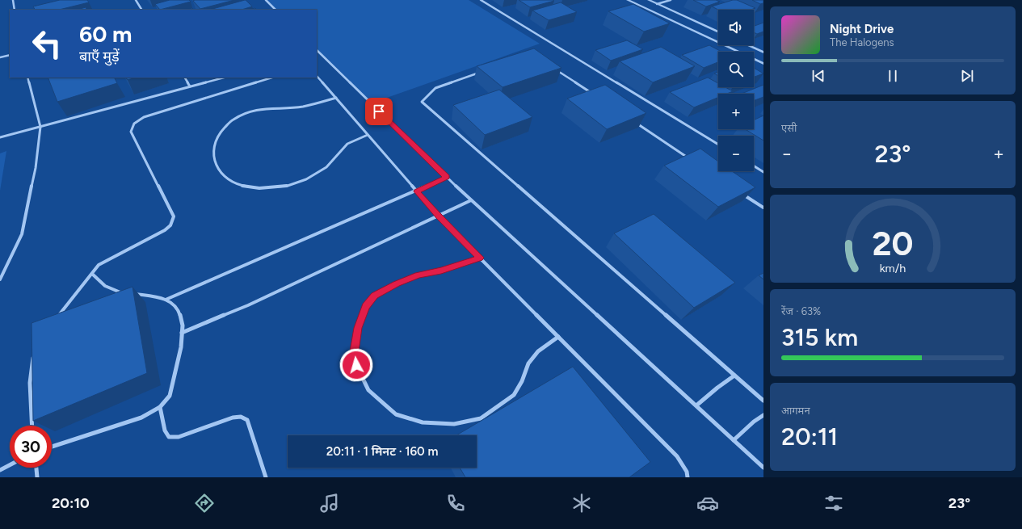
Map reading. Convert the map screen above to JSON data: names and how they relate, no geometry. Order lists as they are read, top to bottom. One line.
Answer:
{"page":{"map_buttons":["+","−"],"turn":["60 m","बाएँ मुड़ें"],"song":["Night Drive","The Halogens"],"tile":["एसी",["रेंज · 63%","315 km"],["आगमन","20:11"]],"heat":["−","23°","+"],"limit":"30","trip":"20:11 · 1 मिनट · 160 m","tabs":["20:10","23°"],"gauge":["20","km/h"]}}
